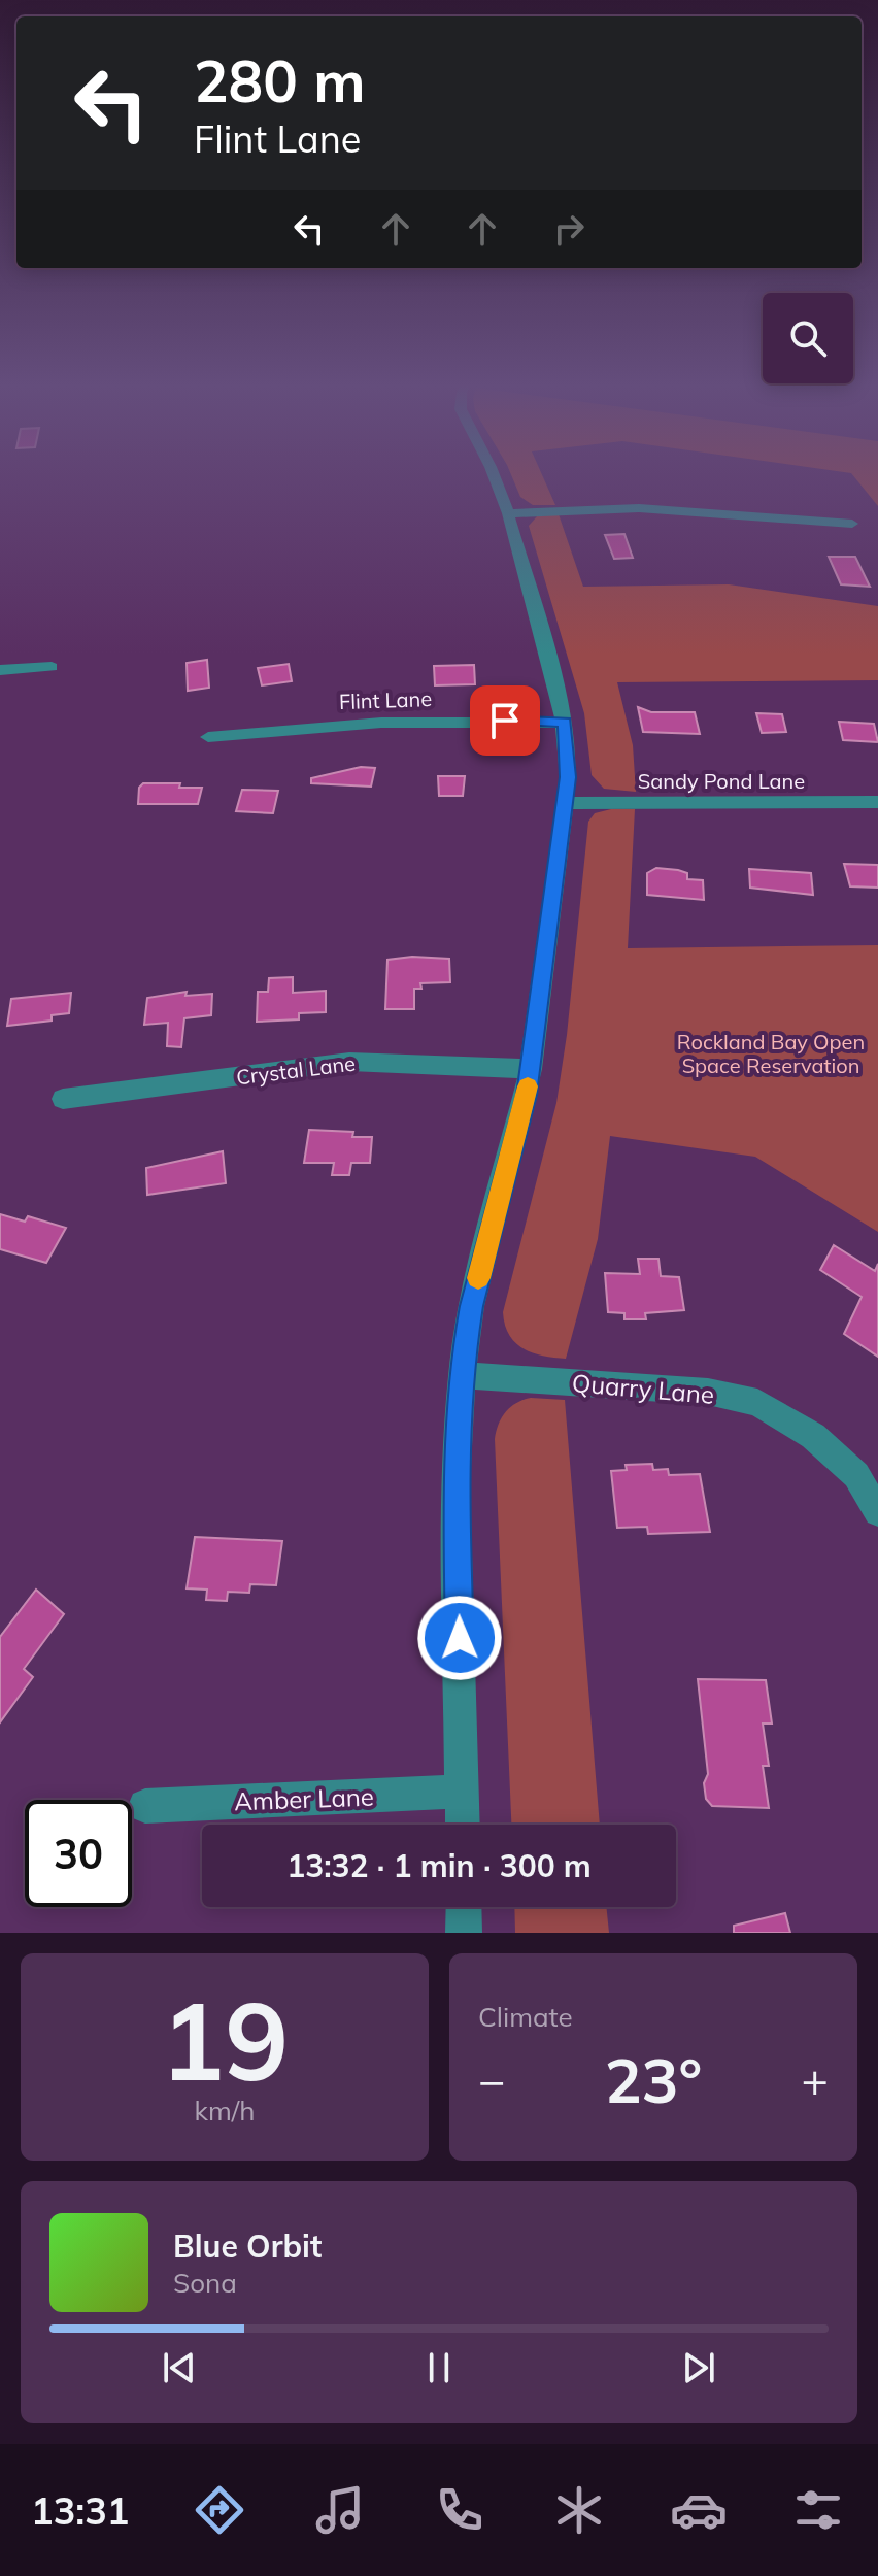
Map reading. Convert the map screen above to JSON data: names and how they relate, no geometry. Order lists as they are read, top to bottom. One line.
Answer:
{"streets":{"street":["Flint Lane","Sandy Pond Lane","Crystal Lane","Quarry Lane","Amber Lane"]},"parks":["Rockland Bay Open Space Reservation"],"page":{"turn":["280 m","Flint Lane"],"limit":"30","trip":"13:32 · 1 min · 300 m","tile":[["19","km/h"],"Climate"],"heat":["−","23°","+"],"song":["Blue Orbit","Sona"],"tabs":"13:31"}}
